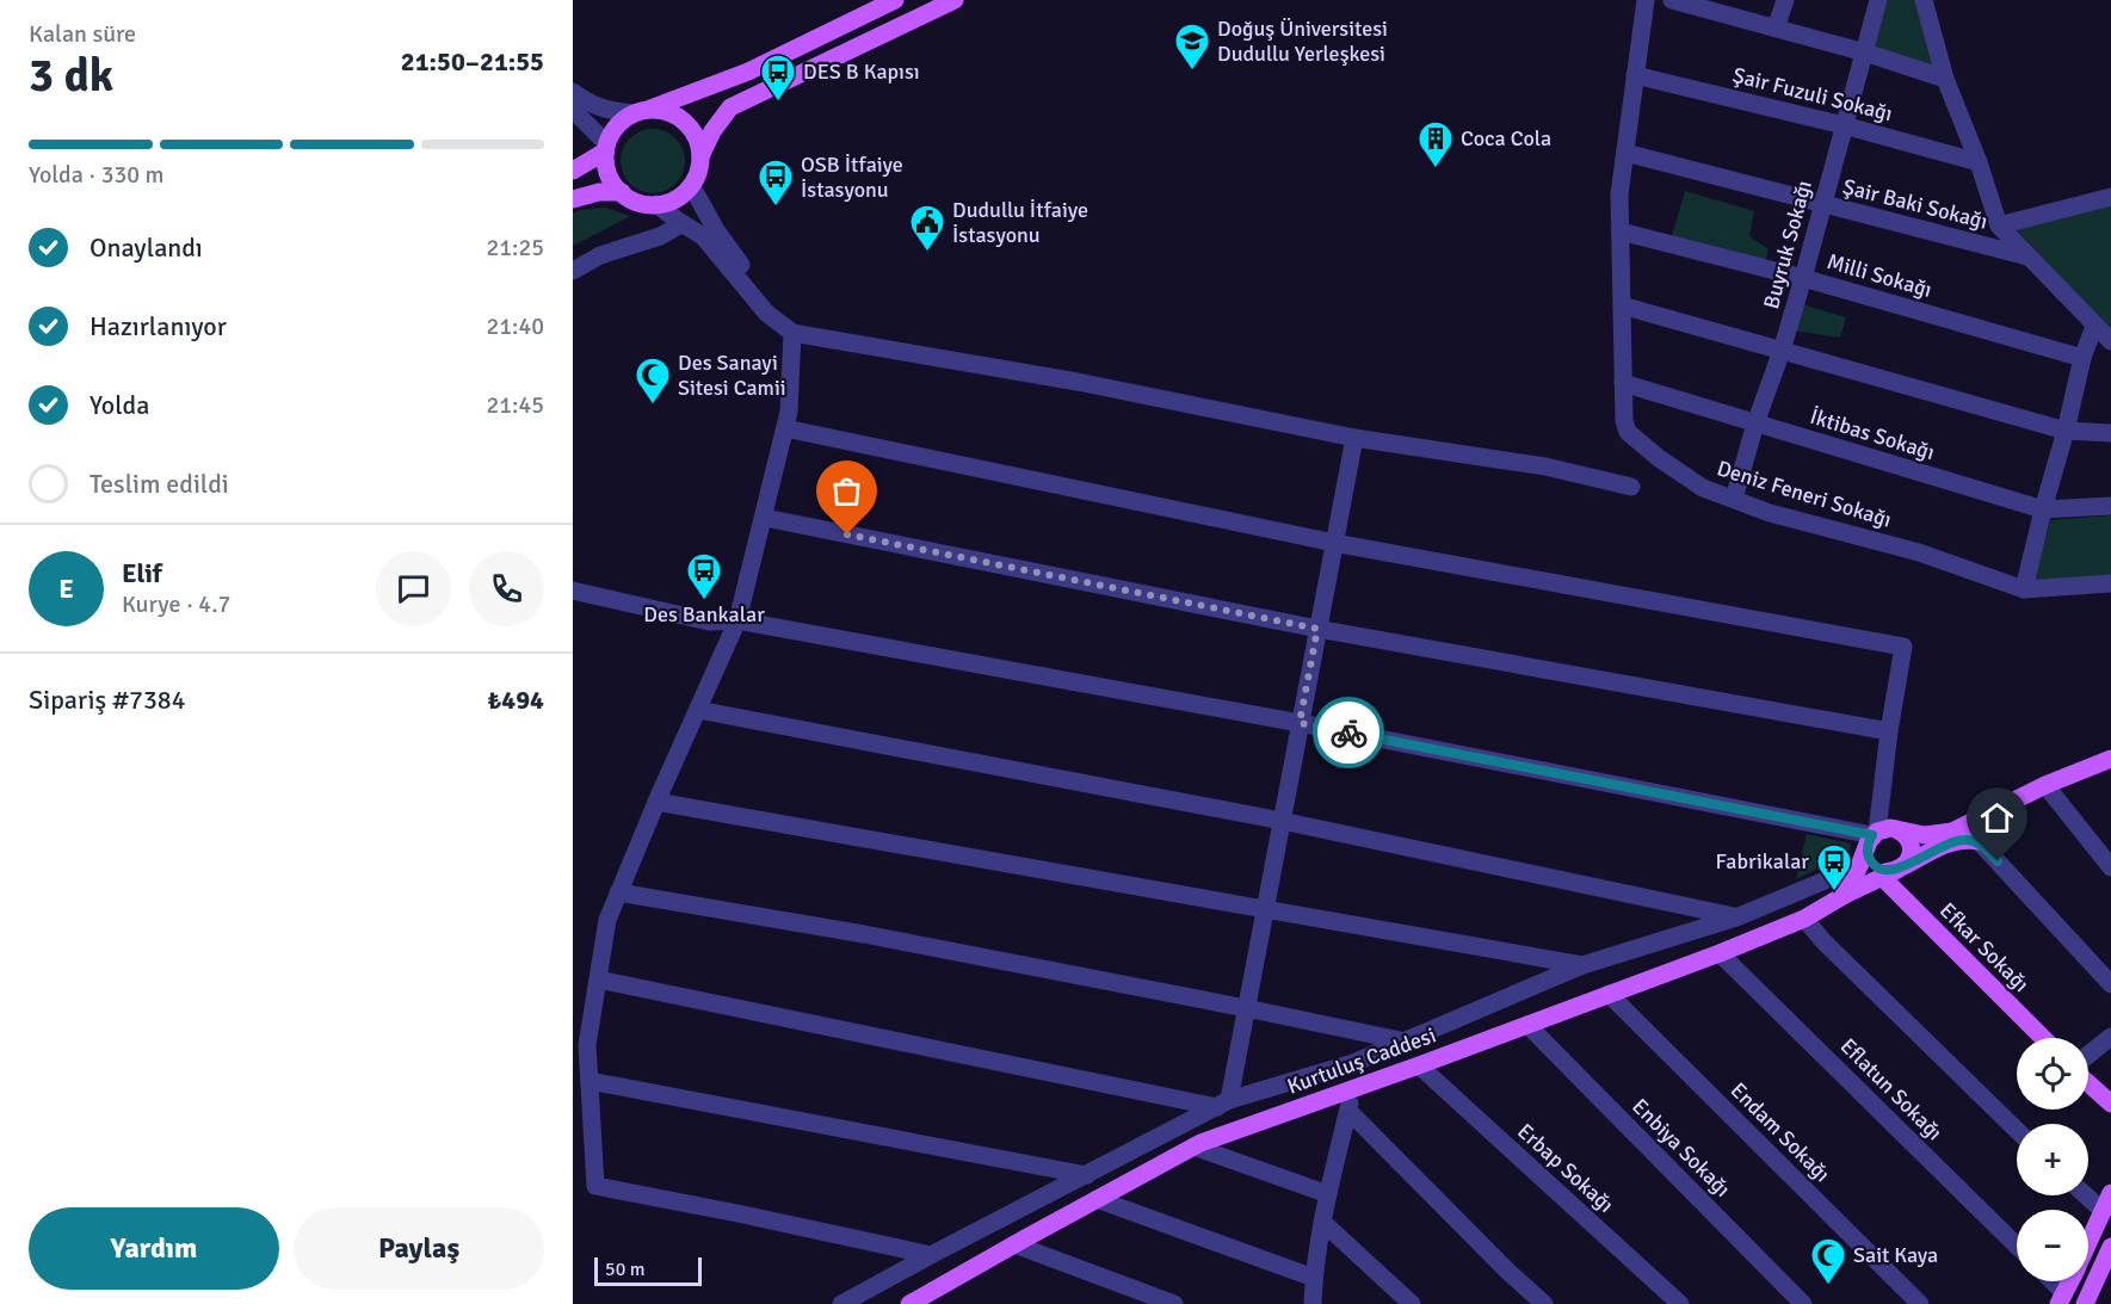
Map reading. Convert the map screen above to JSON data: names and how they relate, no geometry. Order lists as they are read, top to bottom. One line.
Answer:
{"streets":{"main road":["Efkar Sokağı","Kurtuluş Caddesi"],"street":["Şair Fuzuli Sokağı","Şair Baki Sokağı","Buyruk Sokağı","Milli Sokağı","İktibas Sokağı","Deniz Feneri Sokağı","Eflatun Sokağı","Endam Sokağı","Enbiya Sokağı","Erbap Sokağı"]},"crossings":[["Şair Fuzuli Sokağı","Buyruk Sokağı"],["Şair Fuzuli Sokağı","Deniz Feneri Sokağı"],["Şair Baki Sokağı","Buyruk Sokağı"],["Şair Baki Sokağı","Deniz Feneri Sokağı"],["Buyruk Sokağı","Milli Sokağı"],["Buyruk Sokağı","İktibas Sokağı"],["Buyruk Sokağı","Deniz Feneri Sokağı"],["Milli Sokağı","Deniz Feneri Sokağı"],["İktibas Sokağı","Deniz Feneri Sokağı"],["Efkar Sokağı","Kurtuluş Caddesi"],["Kurtuluş Caddesi","Eflatun Sokağı"],["Kurtuluş Caddesi","Endam Sokağı"],["Kurtuluş Caddesi","Enbiya Sokağı"],["Kurtuluş Caddesi","Erbap Sokağı"]],"places":{"school or university":["Doğuş Üniversitesi Dudullu Yerleşkesi"],"bus stop":["DES B Kapısı","OSB İtfaiye İstasyonu","Des Bankalar","Fabrikalar"],"building":["Coca Cola"],"public building":["Dudullu İtfaiye İstasyonu"],"mosque":["Des Sanayi Sitesi Camii","Sait Kaya"]},"scale_bar":"50 m","page":{"heading":["3 dk","Kalan süre","21:50–21:55"],"panel":["Elif","Kurye · 4.7","Sipariş #7384","₺494"],"bar":"Yolda · 330 m","list":[["Onaylandı","21:25"],["Hazırlanıyor","21:40"],["Yolda","21:45"],"Teslim edildi"],"round":"E","map_buttons":["+","−"],"buttons":["Yardım","Paylaş"],"scale":"50 m"}}
